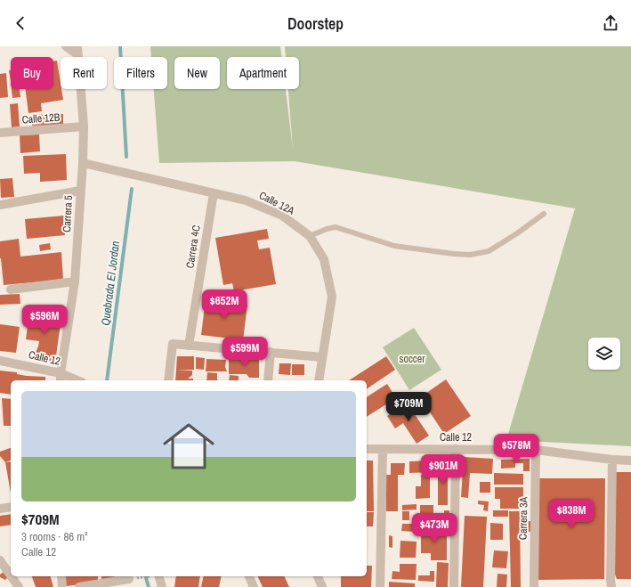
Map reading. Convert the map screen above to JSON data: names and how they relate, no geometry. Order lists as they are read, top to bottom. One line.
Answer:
{"streets":{"street":["Calle 12B","Calle 12A","Carrera 5","Carrera 4C","Calle 12","Carrera 3A"]},"crossings":[["Calle 12B","Carrera 5"],["Calle 12A","Carrera 5"],["Calle 12A","Carrera 4C"],["Carrera 5","Calle 12"],["Calle 12","Carrera 3A"]],"water":["Quebrada El Jordan"],"parks":["soccer"],"page":{"header":"Doorstep","chip":["Buy","Rent","Filters","New","Apartment"],"price":["$652M","$596M","$599M","$709M","$578M","$901M","$838M","$473M"],"list":[{"name":"$709M","note":"3 rooms · 86 m² · Calle 12"}]}}
